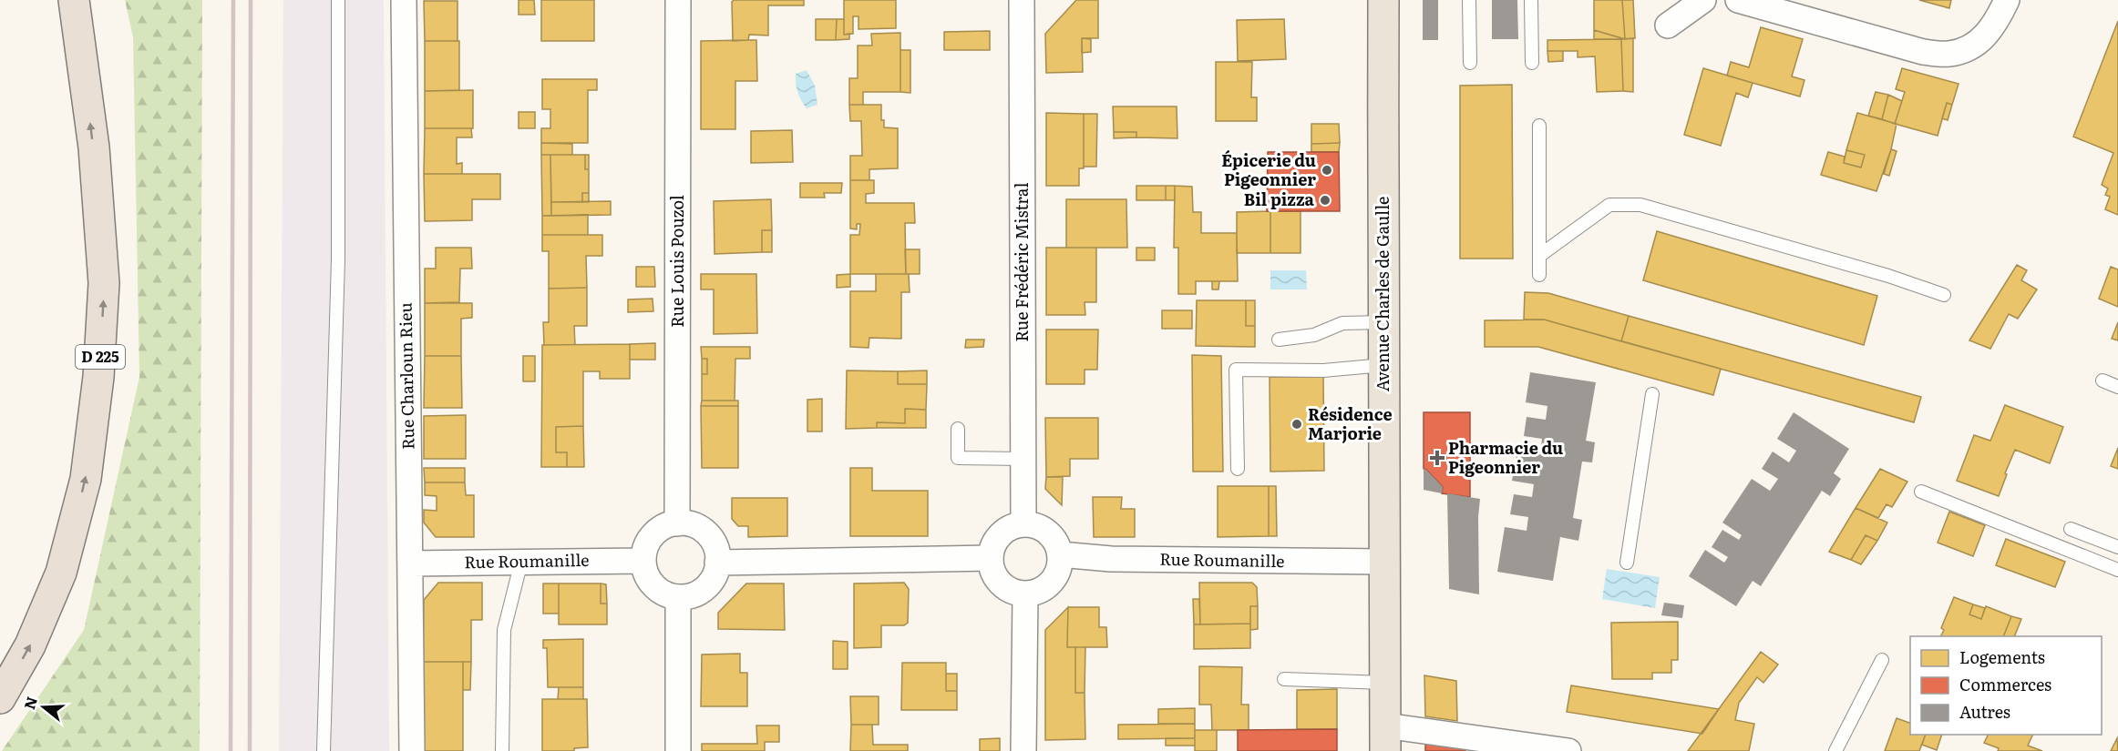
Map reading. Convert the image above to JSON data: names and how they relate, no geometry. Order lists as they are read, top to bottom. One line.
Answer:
{"streets":{"highway":["D 225"],"main road":["Avenue Charles de Gaulle"],"street":["Rue Louis Pouzol","Rue Frédéric Mistral","Rue Charloun Rieu","Rue Roumanille"]},"crossings":[["Rue Louis Pouzol","Rue Roumanille"],["Rue Frédéric Mistral","Rue Roumanille"],["Avenue Charles de Gaulle","Rue Roumanille"],["Rue Charloun Rieu","Rue Roumanille"]],"places":{"other":["Épicerie du Pigeonnier","Bil pizza","Résidence Marjorie"],"health":["Pharmacie du Pigeonnier"]},"legend":["Logements","Commerces","Autres"],"north":"left"}
